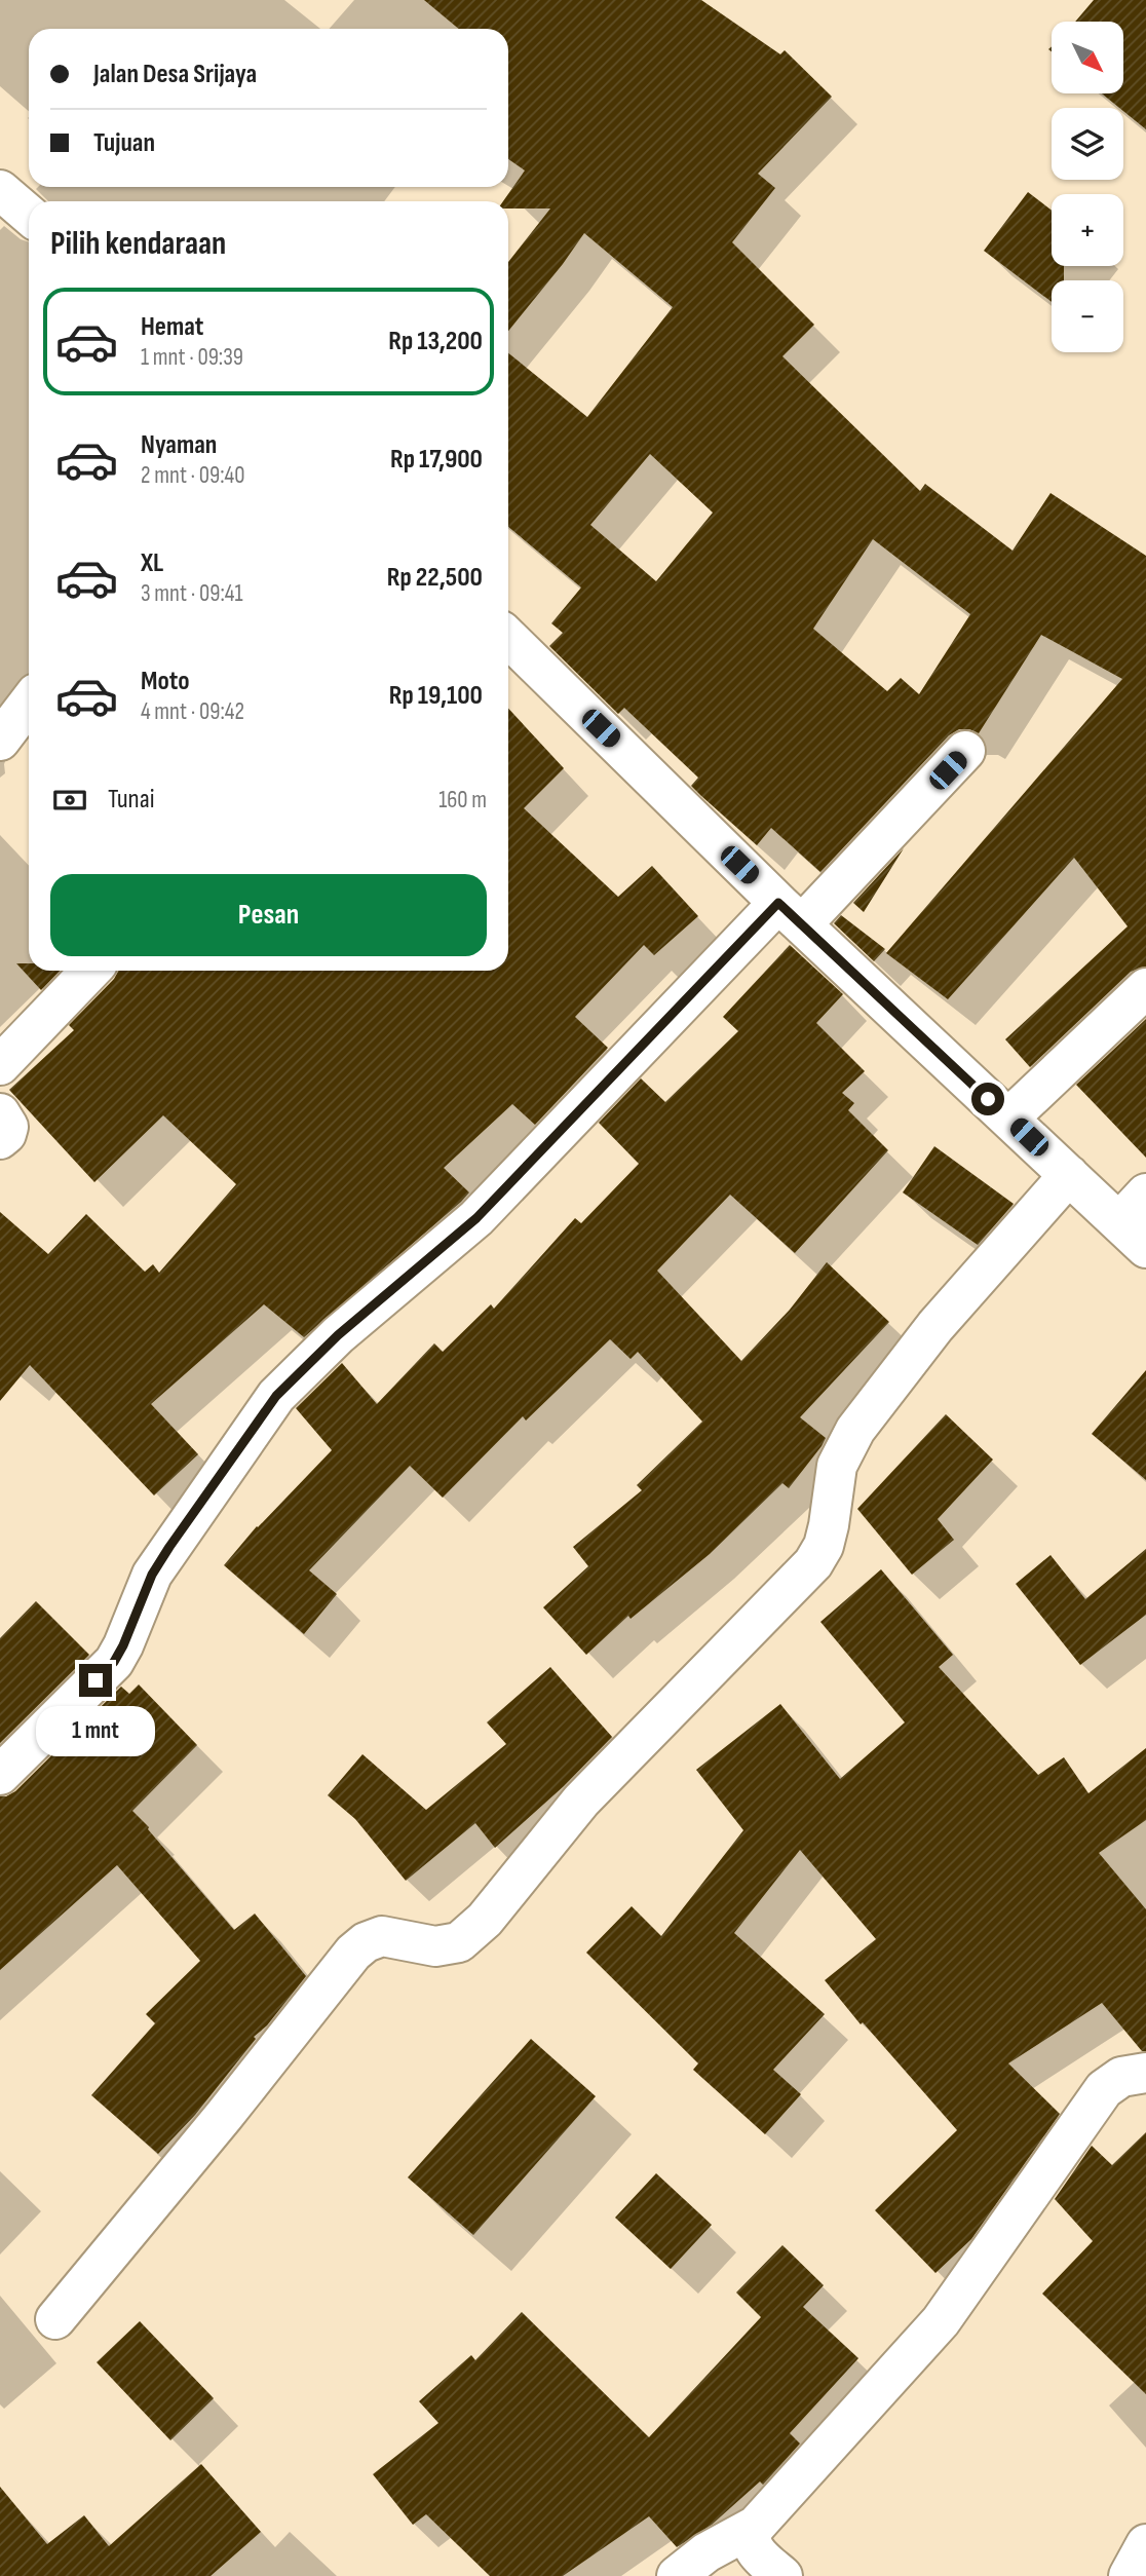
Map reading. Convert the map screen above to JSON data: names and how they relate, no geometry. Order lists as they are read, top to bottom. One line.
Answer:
{"north":"bottom right","page":{"map_buttons":["+","−"],"banner":["Jalan Desa Srijaya","Tujuan"],"heading":"Pilih kendaraan","list":[{"name":"Hemat","note":"1 mnt · 09:39","value":"Rp 13,200"},{"name":"Nyaman","note":"2 mnt · 09:40","value":"Rp 17,900"},{"name":"XL","note":"3 mnt · 09:41","value":"Rp 22,500"},{"name":"Moto","note":"4 mnt · 09:42","value":"Rp 19,100"}],"pay":["Tunai","160 m"],"buttons":"Pesan","bubble":"1 mnt"}}
